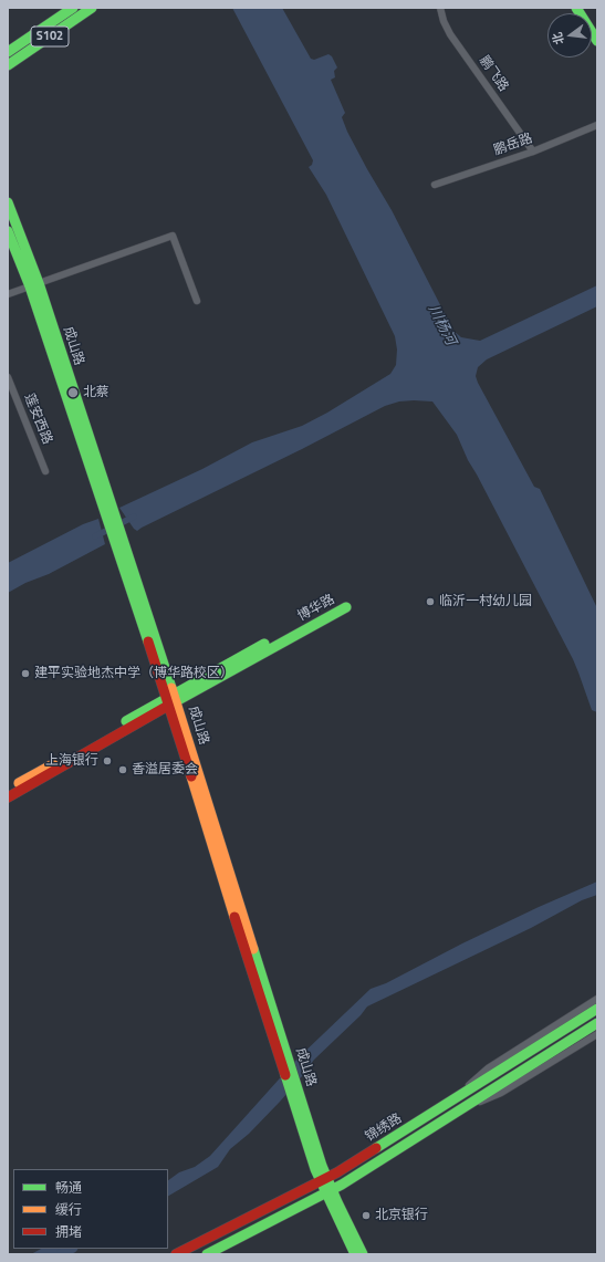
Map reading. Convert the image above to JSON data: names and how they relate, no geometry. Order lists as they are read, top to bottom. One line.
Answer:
{"streets":{"main road":["S102","成山路","博华路","锦绣路"],"street":["鹏飞路","鹏岳路","莲安西路"]},"crossings":[["鹏飞路","鹏岳路"],["成山路","博华路"],["成山路","锦绣路"]],"water":["川杨河"],"places":["北蔡","临沂一村幼儿园","建平实验地杰中学（博华路校区）","上海银行","香溢居委会","北京银行"],"legend":["畅通","缓行","拥堵"],"north":"left"}
